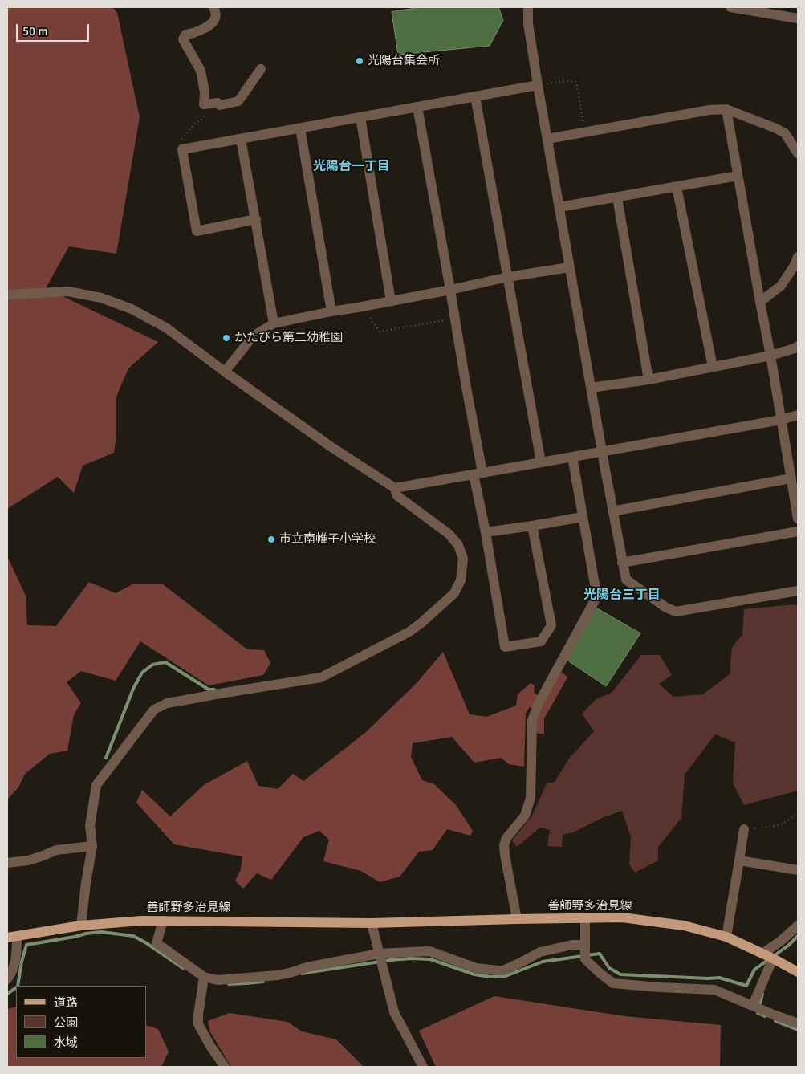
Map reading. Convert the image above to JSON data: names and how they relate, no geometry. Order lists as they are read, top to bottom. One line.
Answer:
{"streets":{"main road":["善師野多治見線"]},"districts":["光陽台一丁目","光陽台三丁目"],"places":["光陽台集会所","かたびら第二幼稚園","市立南帷子小学校"],"legend":["道路","公園","水域"],"scale_bar":"50 m"}
